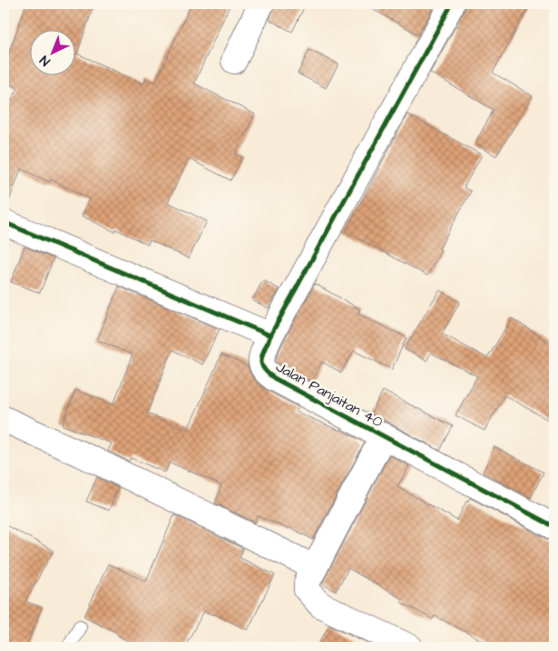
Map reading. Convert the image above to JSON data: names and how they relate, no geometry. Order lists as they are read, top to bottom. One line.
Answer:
{"streets":{"street":["Jalan Panjaitan 40"]},"north":"bottom left"}
